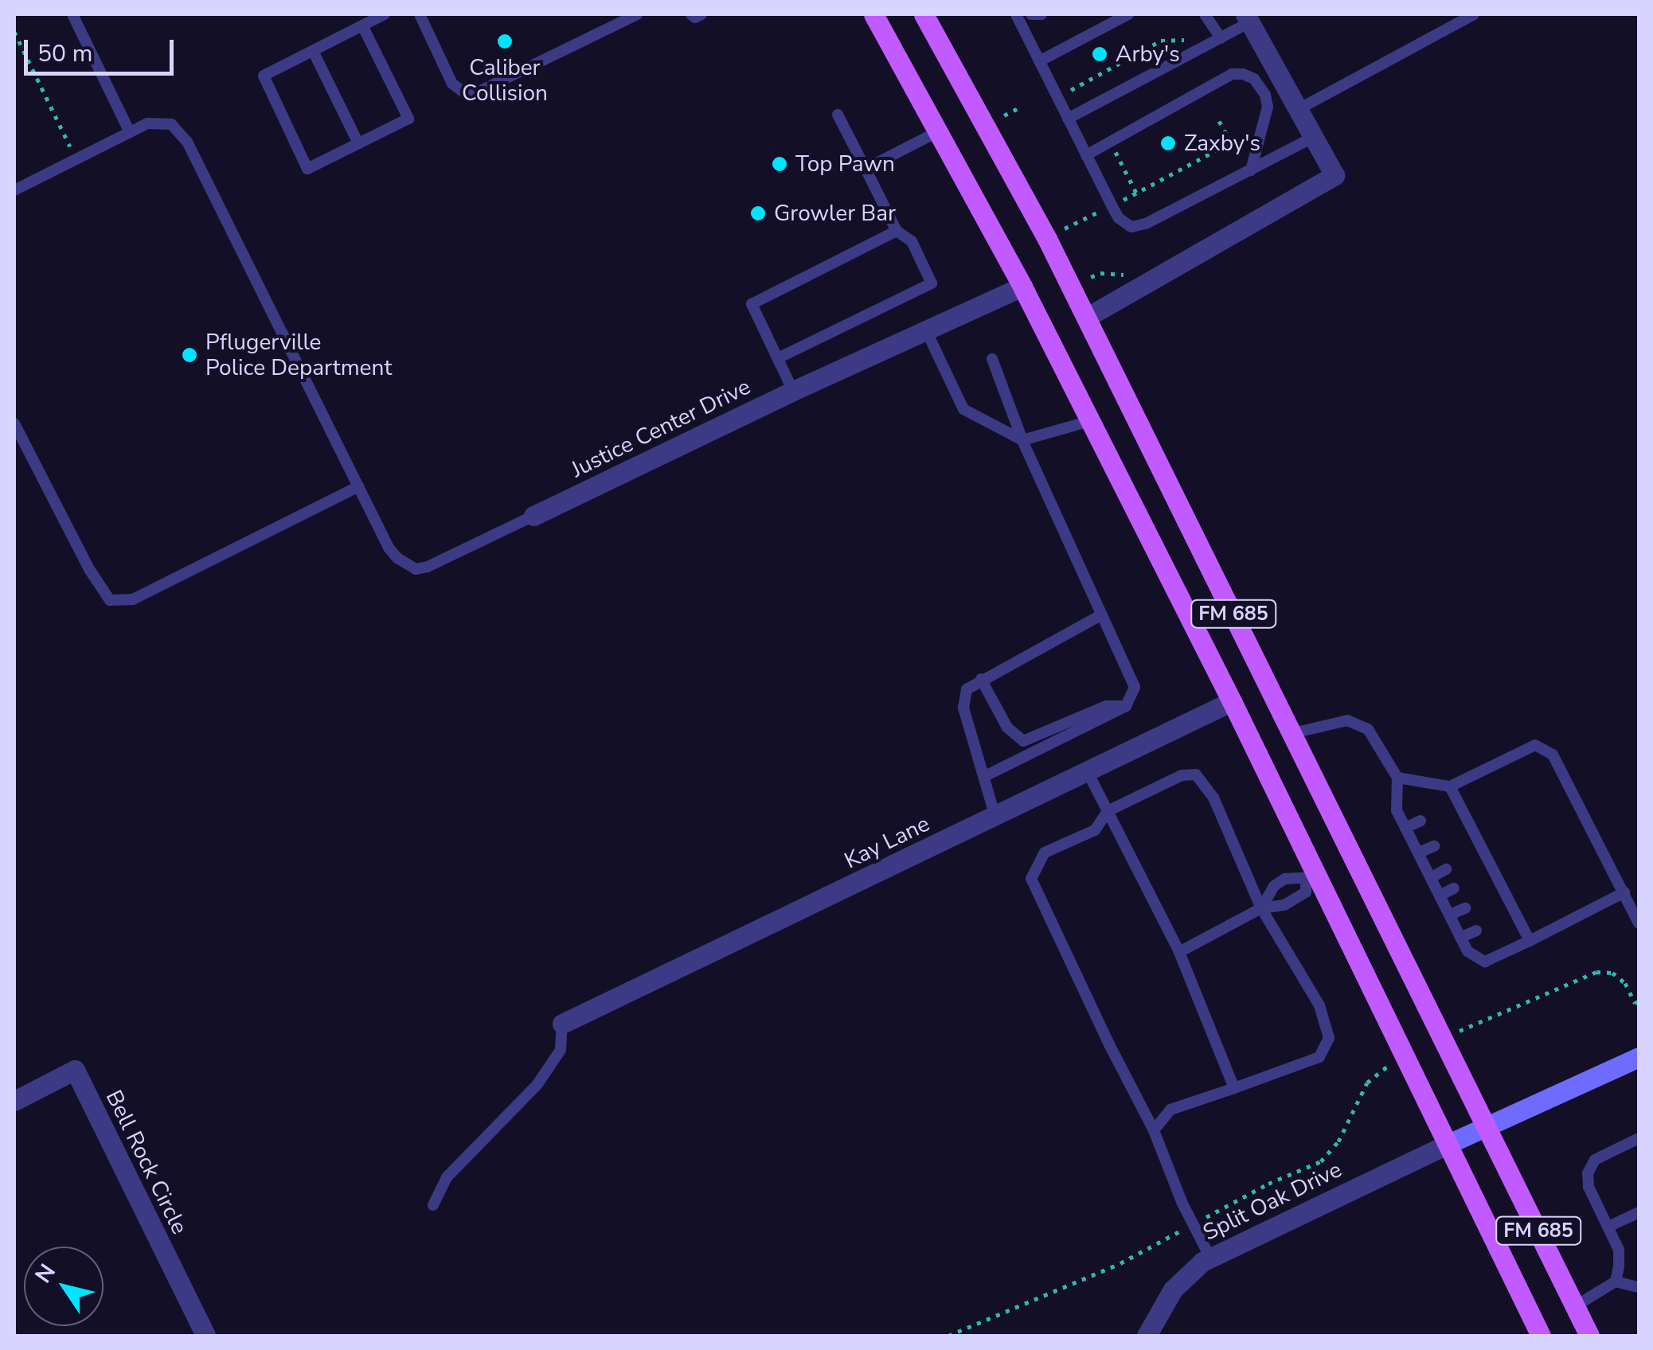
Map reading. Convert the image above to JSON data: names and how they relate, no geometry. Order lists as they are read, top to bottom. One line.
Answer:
{"streets":{"main road":["FM 685"],"street":["Justice Center Drive","Kay Lane","Bell Rock Circle","Split Oak Drive"]},"crossings":[["Justice Center Drive","FM 685"],["FM 685","Kay Lane"],["FM 685","Split Oak Drive"]],"places":["Caliber Collision","Arby's","Zaxby's","Top Pawn","Growler Bar","Pflugerville Police Department"],"scale_bar":"50 m","north":"top left"}
